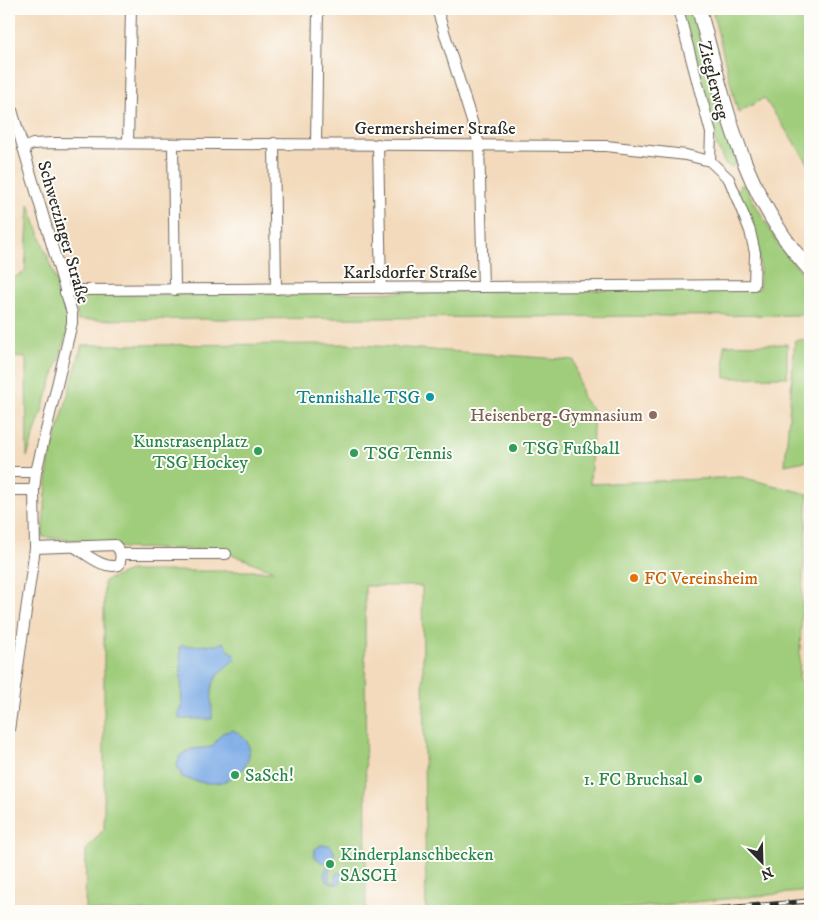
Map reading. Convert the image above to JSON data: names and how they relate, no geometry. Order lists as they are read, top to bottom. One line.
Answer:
{"streets":{"street":["Zieglerweg","Germersheimer Straße","Schwetzinger Straße","Karlsdorfer Straße"]},"crossings":[["Zieglerweg","Germersheimer Straße"],["Germersheimer Straße","Schwetzinger Straße"],["Germersheimer Straße","Karlsdorfer Straße"],["Schwetzinger Straße","Karlsdorfer Straße"]],"places":["Tennishalle TSG","Heisenberg-Gymnasium","TSG Fußball","Kunstrasenplatz TSG Hockey","TSG Tennis","FC Vereinsheim","SaSch!","1. FC Bruchsal","Kinderplanschbecken SASCH"],"north":"bottom right"}
